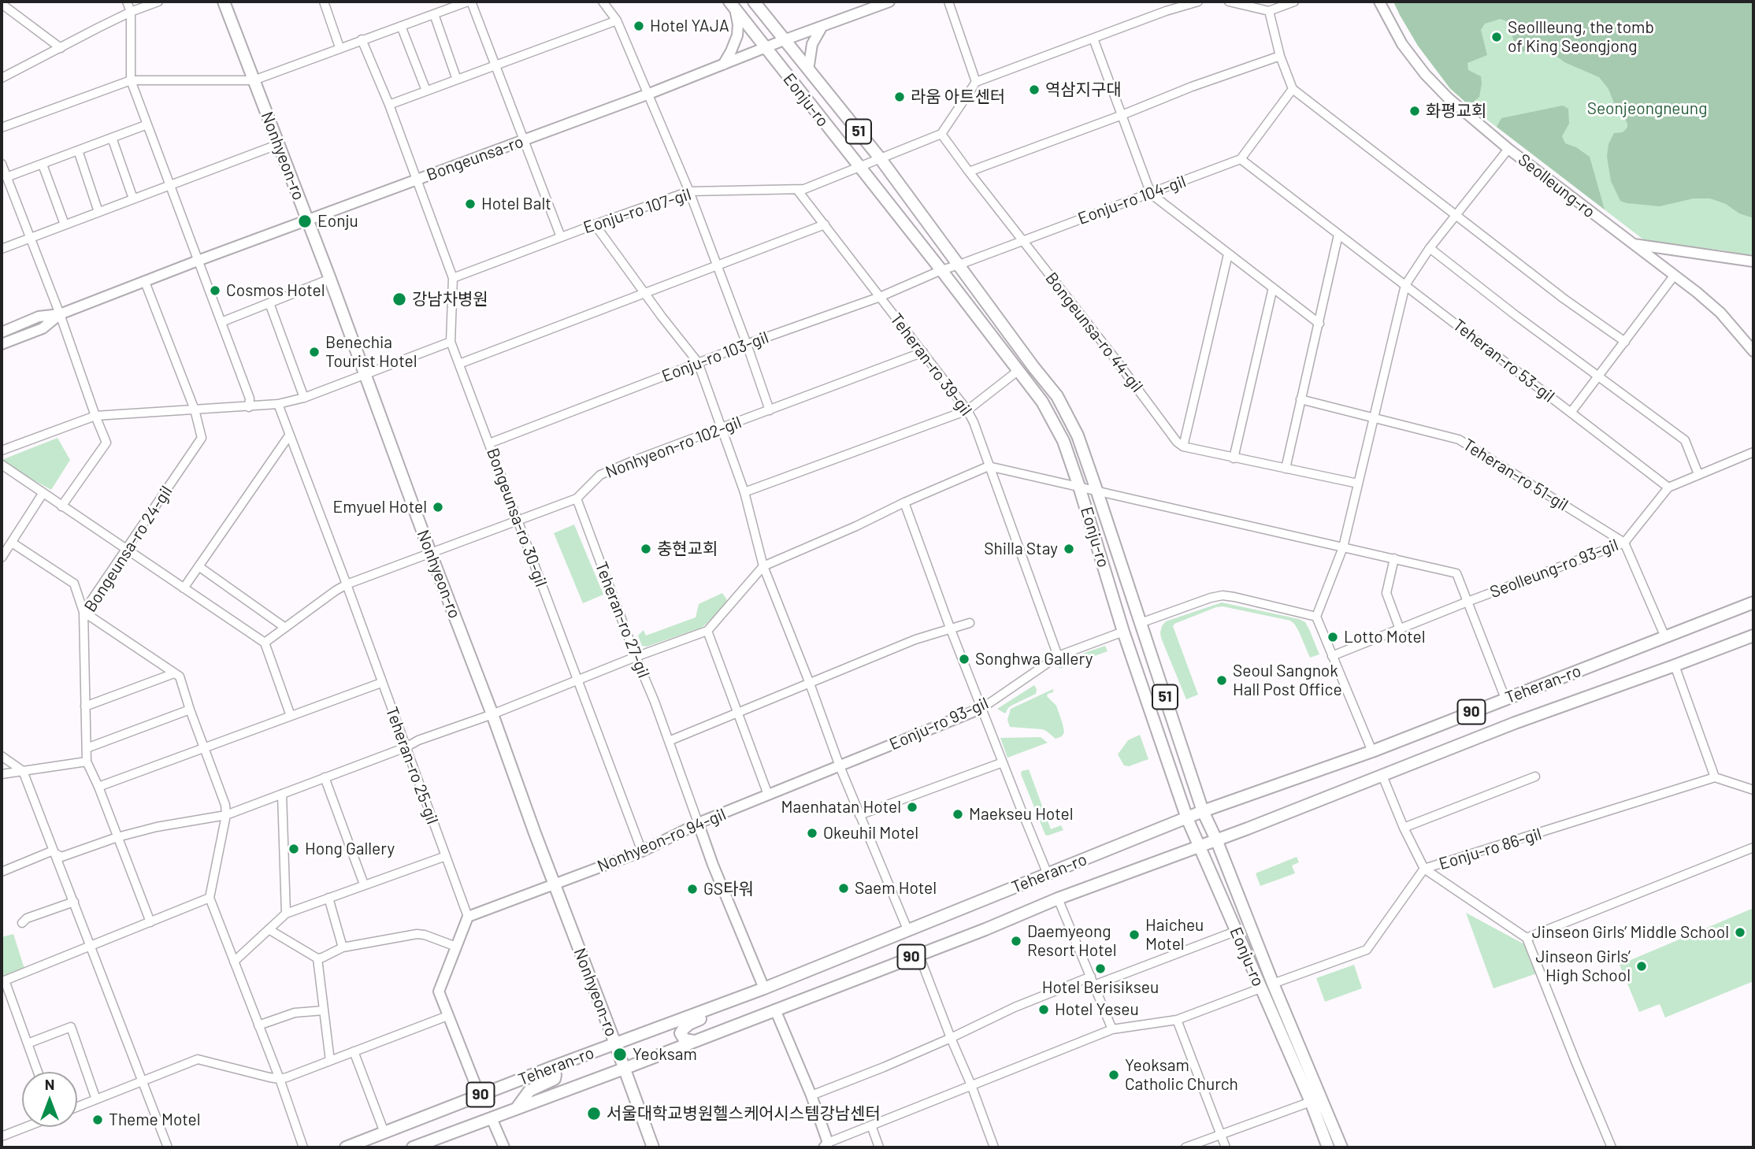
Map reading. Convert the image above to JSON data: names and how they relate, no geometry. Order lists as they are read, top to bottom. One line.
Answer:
{"streets":{"main road":["Eonju-ro","51","Nonhyeon-ro","Bongeunsa-ro","Seolleung-ro","Teheran-ro 27-gil","Teheran-ro","90","Eonju-ro 93-gil","Nonhyeon-ro 94-gil"],"street":["Eonju-ro 104-gil","Eonju-ro 107-gil","Bongeunsa-ro 44-gil","Eonju-ro 103-gil","Teheran-ro 53-gil","Teheran-ro 39-gil","Nonhyeon-ro 102-gil","Teheran-ro 51-gil","Bongeunsa-ro 30-gil","Bongeunsa-ro 24-gil","Seolleung-ro 93-gil","Teheran-ro 25-gil","Eonju-ro 86-gil"]},"crossings":[["Eonju-ro","Bongeunsa-ro"],["Eonju-ro","Eonju-ro 104-gil"],["Eonju-ro","Eonju-ro 107-gil"],["Eonju-ro","Eonju-ro 103-gil"],["Eonju-ro","Teheran-ro"],["Eonju-ro","Eonju-ro 93-gil"],["Eonju-ro","Eonju-ro 86-gil"],["Nonhyeon-ro","Bongeunsa-ro"],["Nonhyeon-ro","Nonhyeon-ro 102-gil"],["Nonhyeon-ro","Teheran-ro"],["Nonhyeon-ro","Nonhyeon-ro 94-gil"],["Bongeunsa-ro","Bongeunsa-ro 30-gil"],["Bongeunsa-ro","Bongeunsa-ro 24-gil"],["Eonju-ro 104-gil","Bongeunsa-ro 44-gil"],["Eonju-ro 104-gil","Eonju-ro 103-gil"],["Eonju-ro 104-gil","Teheran-ro 53-gil"],["Eonju-ro 107-gil","Bongeunsa-ro 44-gil"],["Eonju-ro 107-gil","Teheran-ro 39-gil"],["Eonju-ro 107-gil","Bongeunsa-ro 30-gil"],["Eonju-ro 103-gil","Teheran-ro 39-gil"],["Eonju-ro 103-gil","Bongeunsa-ro 30-gil"],["Teheran-ro 53-gil","Seolleung-ro 93-gil"],["Teheran-ro 39-gil","Nonhyeon-ro 102-gil"],["Teheran-ro 39-gil","Eonju-ro 93-gil"],["Nonhyeon-ro 102-gil","Bongeunsa-ro 30-gil"],["Nonhyeon-ro 102-gil","Teheran-ro 27-gil"],["Nonhyeon-ro 102-gil","Teheran-ro 25-gil"],["Teheran-ro 51-gil","Seolleung-ro 93-gil"],["Bongeunsa-ro 30-gil","Nonhyeon-ro 94-gil"],["Teheran-ro 27-gil","Teheran-ro"],["Teheran-ro 27-gil","Nonhyeon-ro 94-gil"],["Eonju-ro 93-gil","Nonhyeon-ro 94-gil"],["Teheran-ro 25-gil","Nonhyeon-ro 94-gil"]],"parks":["Seonjeongneung"],"places":["Hotel YAJA","Seollleung, the tomb of King Seongjong","역삼지구대","라움 아트센터","화평교회","Hotel Balt","Eonju","Cosmos Hotel","강남차병원","Benechia Tourist Hotel","Emyuel Hotel","충현교회","Shilla Stay","Lotto Motel","Songhwa Gallery","Seoul Sangnok Hall Post Office","Maenhatan Hotel","Maekseu Hotel","Okeuhil Motel","Hong Gallery","Saem Hotel","GS타워","Jinseon Girls’ Middle School","Haicheu Motel","Daemyeong Resort Hotel","Jinseon Girls’ High School","Hotel Berisikseu","Hotel Yeseu","Yeoksam","Yeoksam Catholic Church","서울대학교병원헬스케어시스템강남센터","Theme Motel"],"north":"top"}
